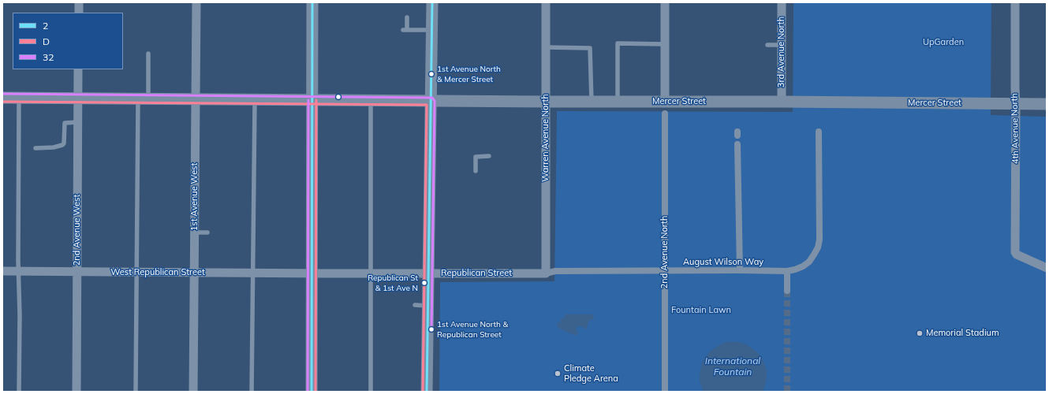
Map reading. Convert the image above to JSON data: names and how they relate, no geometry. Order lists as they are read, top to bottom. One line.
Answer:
{"streets":{"main road":["Mercer Street"],"street":["3rd Avenue North","4th Avenue North","Warren Avenue North","1st Avenue West","2nd Avenue West","2nd Avenue North","August Wilson Way","West Republican Street","Republican Street"]},"crossings":[["3rd Avenue North","Mercer Street"],["Mercer Street","4th Avenue North"],["Mercer Street","Warren Avenue North"],["Mercer Street","1st Avenue West"],["Mercer Street","2nd Avenue West"],["Mercer Street","2nd Avenue North"],["Warren Avenue North","August Wilson Way"],["Warren Avenue North","Republican Street"],["1st Avenue West","West Republican Street"],["2nd Avenue West","West Republican Street"],["2nd Avenue North","August Wilson Way"],["August Wilson Way","Republican Street"],["West Republican Street","Republican Street"]],"water":["International Fountain"],"parks":["UpGarden","Fountain Lawn"],"places":["1st Avenue North & Mercer Street","Republican St & 1st Ave N","1st Avenue North & Republican Street","Memorial Stadium","Climate Pledge Arena"],"lines":["transit line 2","transit line 32","transit line D"],"legend":["2","D","32"]}
